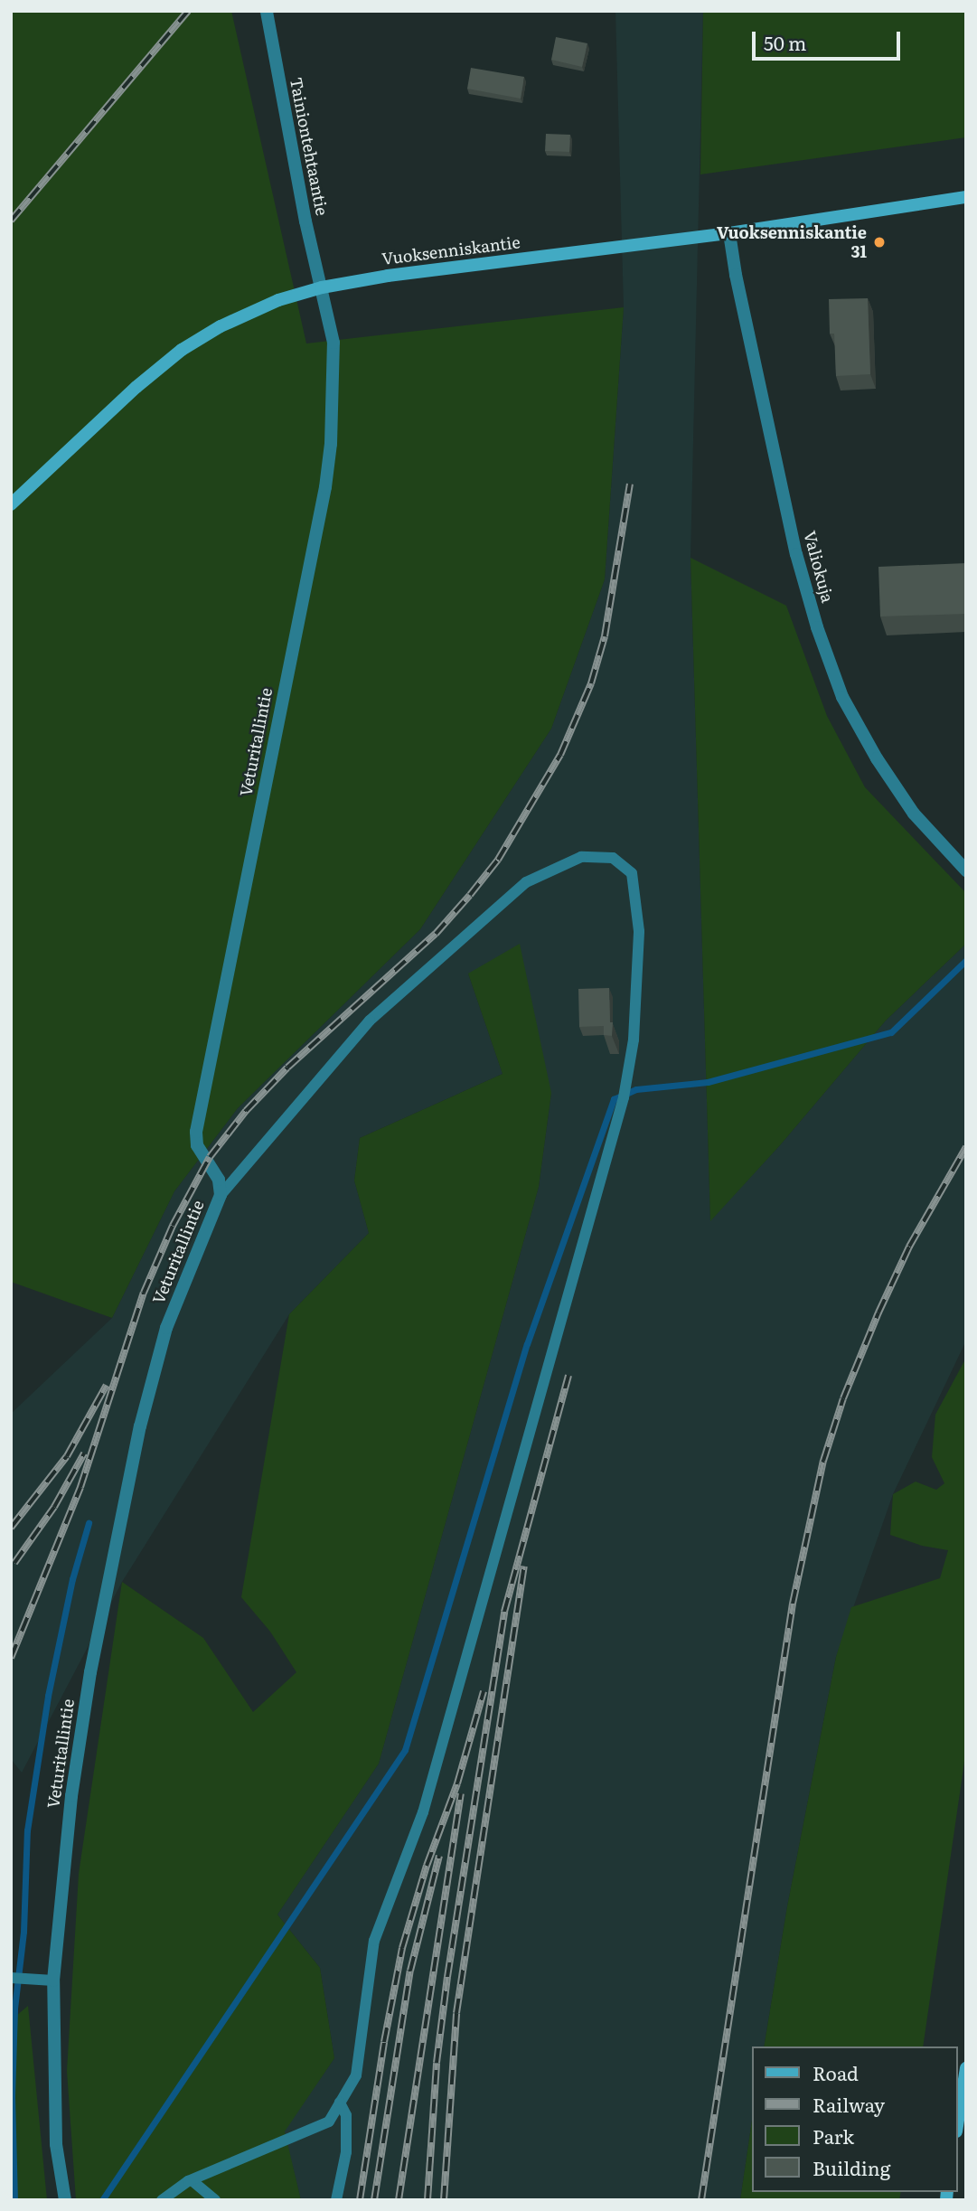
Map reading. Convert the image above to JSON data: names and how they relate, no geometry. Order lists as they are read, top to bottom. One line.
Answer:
{"streets":{"street":["Tainiontehtaantie","Vuoksenniskantie","Valiokuja","Veturitallintie"]},"crossings":[["Tainiontehtaantie","Vuoksenniskantie"],["Tainiontehtaantie","Veturitallintie"],["Vuoksenniskantie","Valiokuja"],["Vuoksenniskantie","Veturitallintie"]],"places":["Vuoksenniskantie 31"],"legend":["Road","Railway","Park","Building"],"scale_bar":"50 m"}
